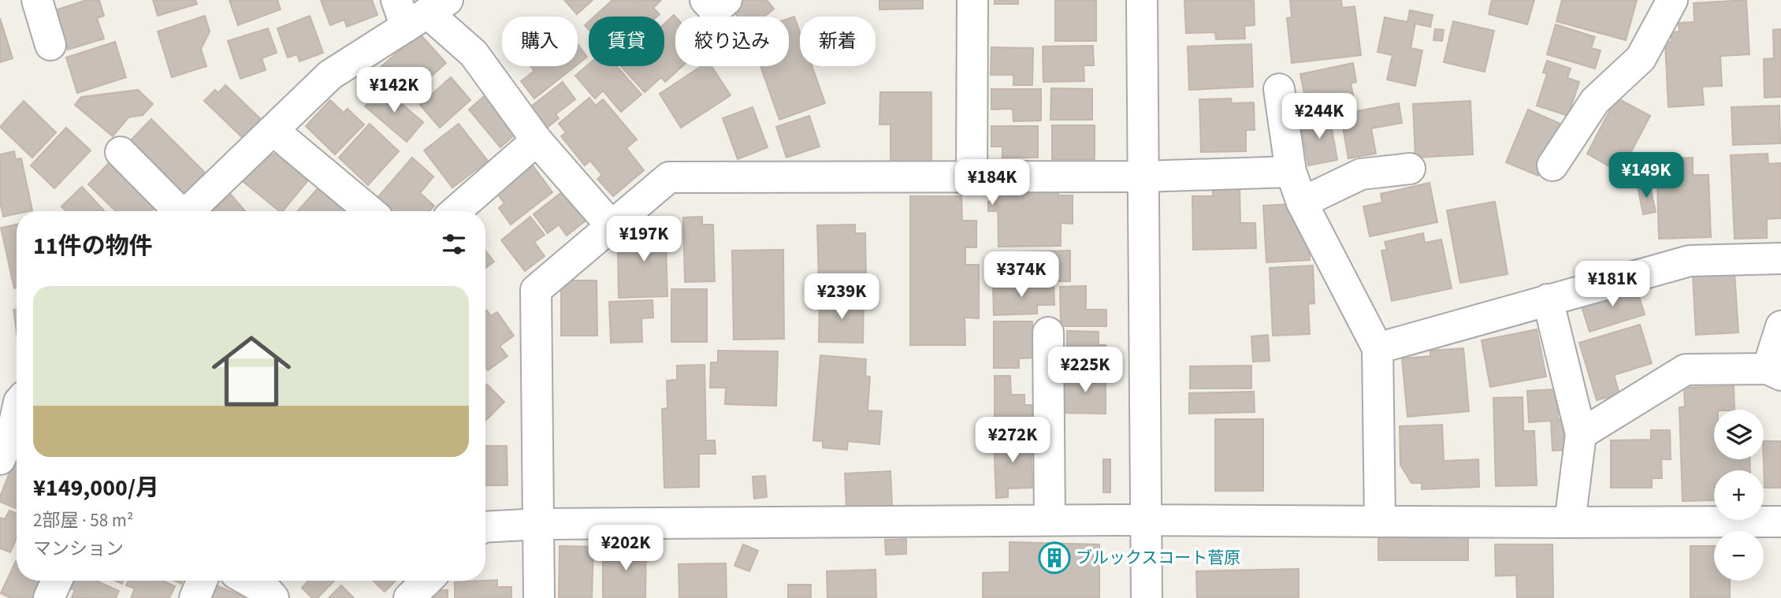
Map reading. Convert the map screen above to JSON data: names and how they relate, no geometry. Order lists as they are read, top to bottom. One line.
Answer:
{"places":{"building":["ブルックスコート菅原"]},"page":{"chip":["購入","賃貸","絞り込み","新着"],"price":["¥142K","¥244K","¥149K","¥184K","¥197K","¥374K","¥181K","¥239K","¥225K","¥272K","¥202K"],"heading":"11件の物件","list":[{"name":"¥149,000/月","note":"2部屋 · 58 m² · マンション"}],"map_buttons":["+","−"]}}
